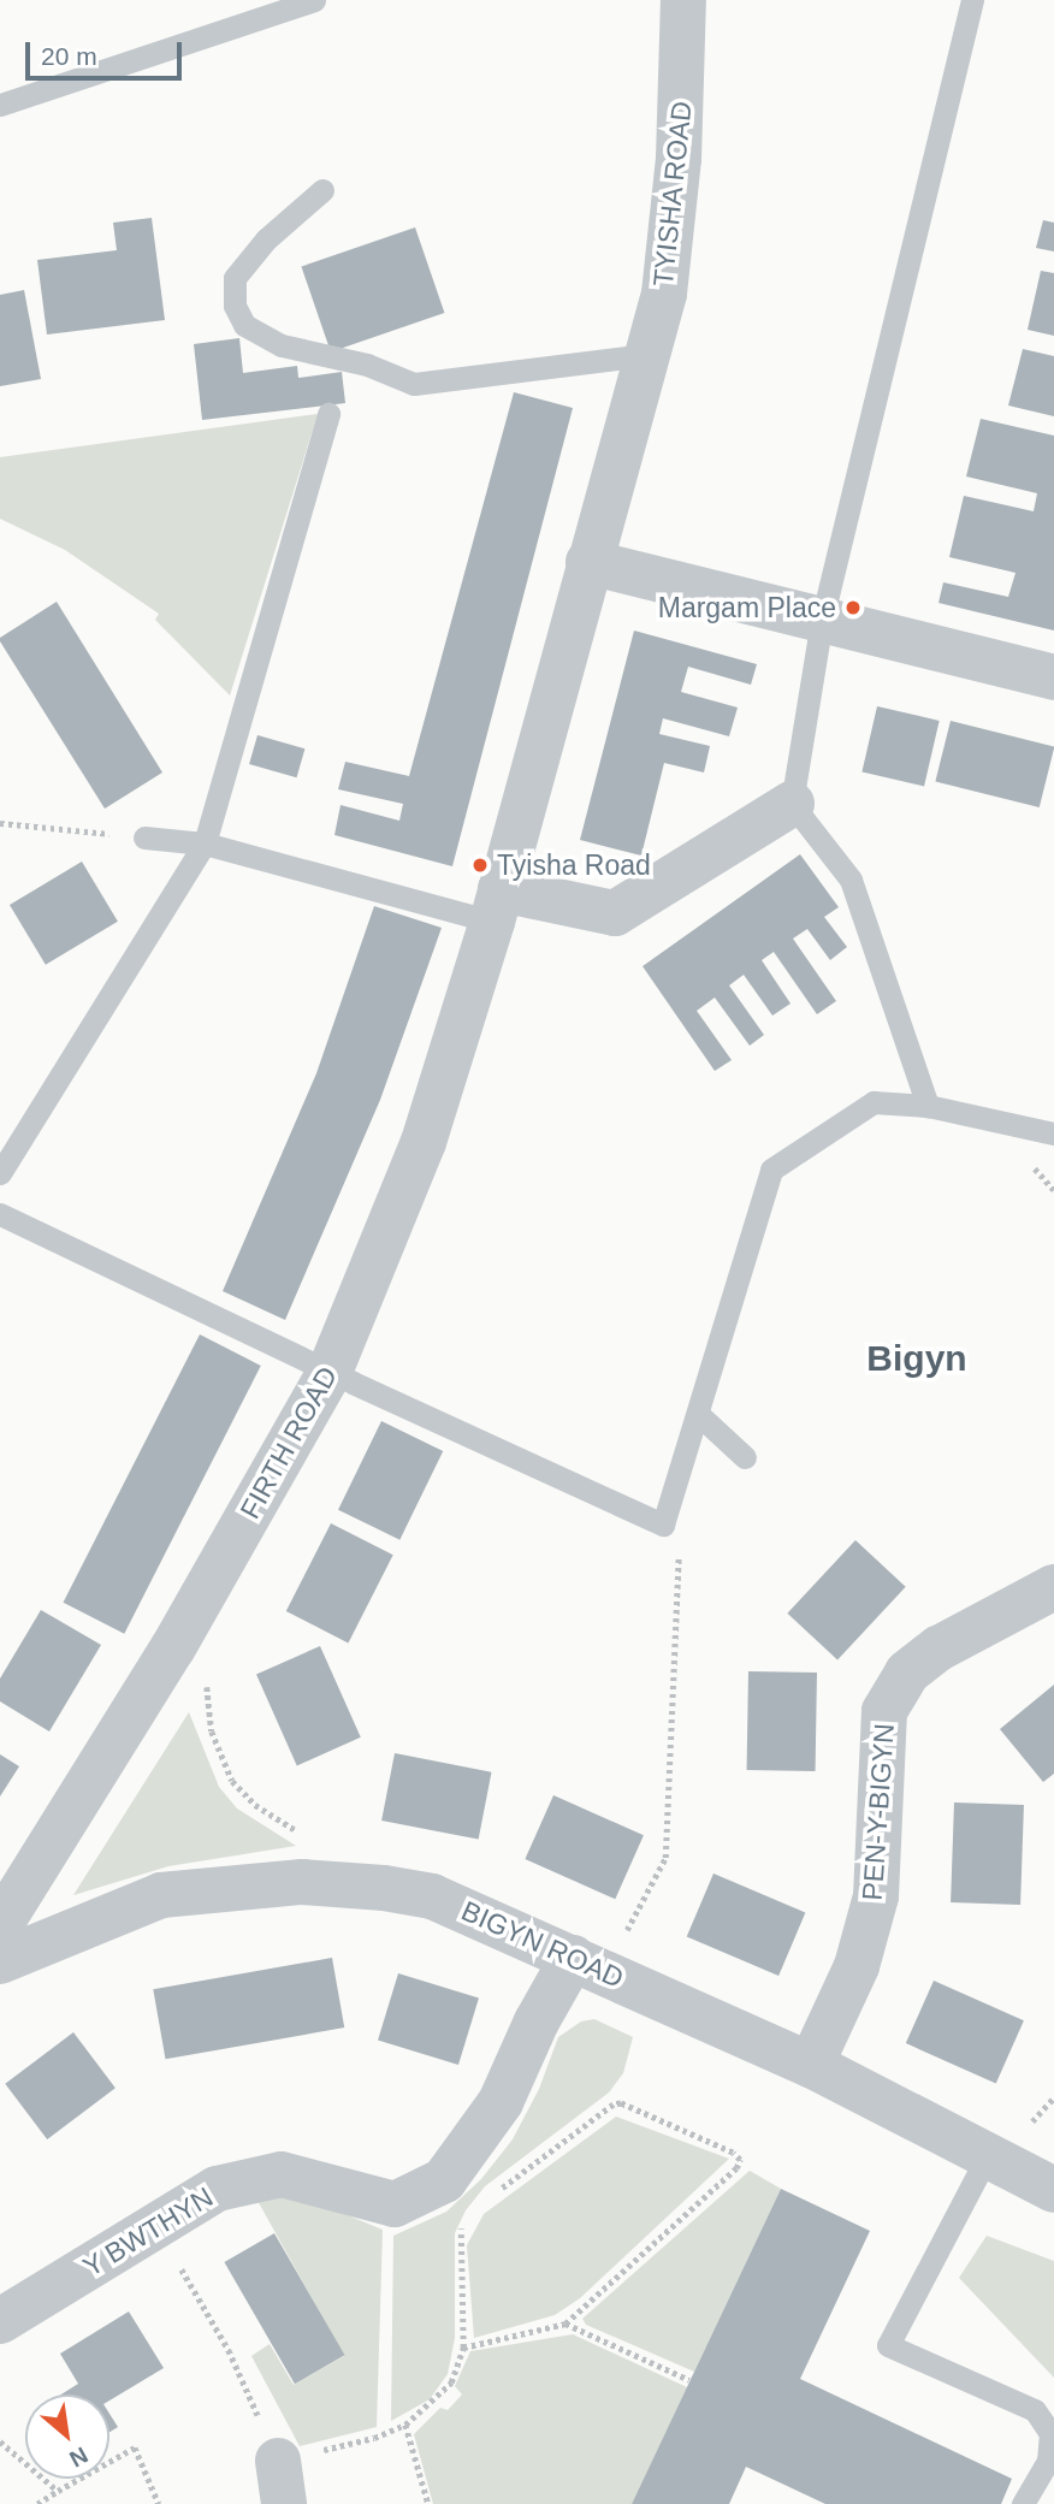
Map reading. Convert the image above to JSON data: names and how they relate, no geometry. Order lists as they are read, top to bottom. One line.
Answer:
{"streets":{"street":["TYISHA ROAD","FIRTH ROAD","PEN-Y-BIGYN","BIGYN ROAD","Y BWTHYN"]},"crossings":[["TYISHA ROAD","FIRTH ROAD"],["PEN-Y-BIGYN","BIGYN ROAD"],["BIGYN ROAD","Y BWTHYN"]],"districts":["Bigyn"],"places":["Margam Place","Tyisha Road"],"scale_bar":"20 m","north":"bottom right"}
